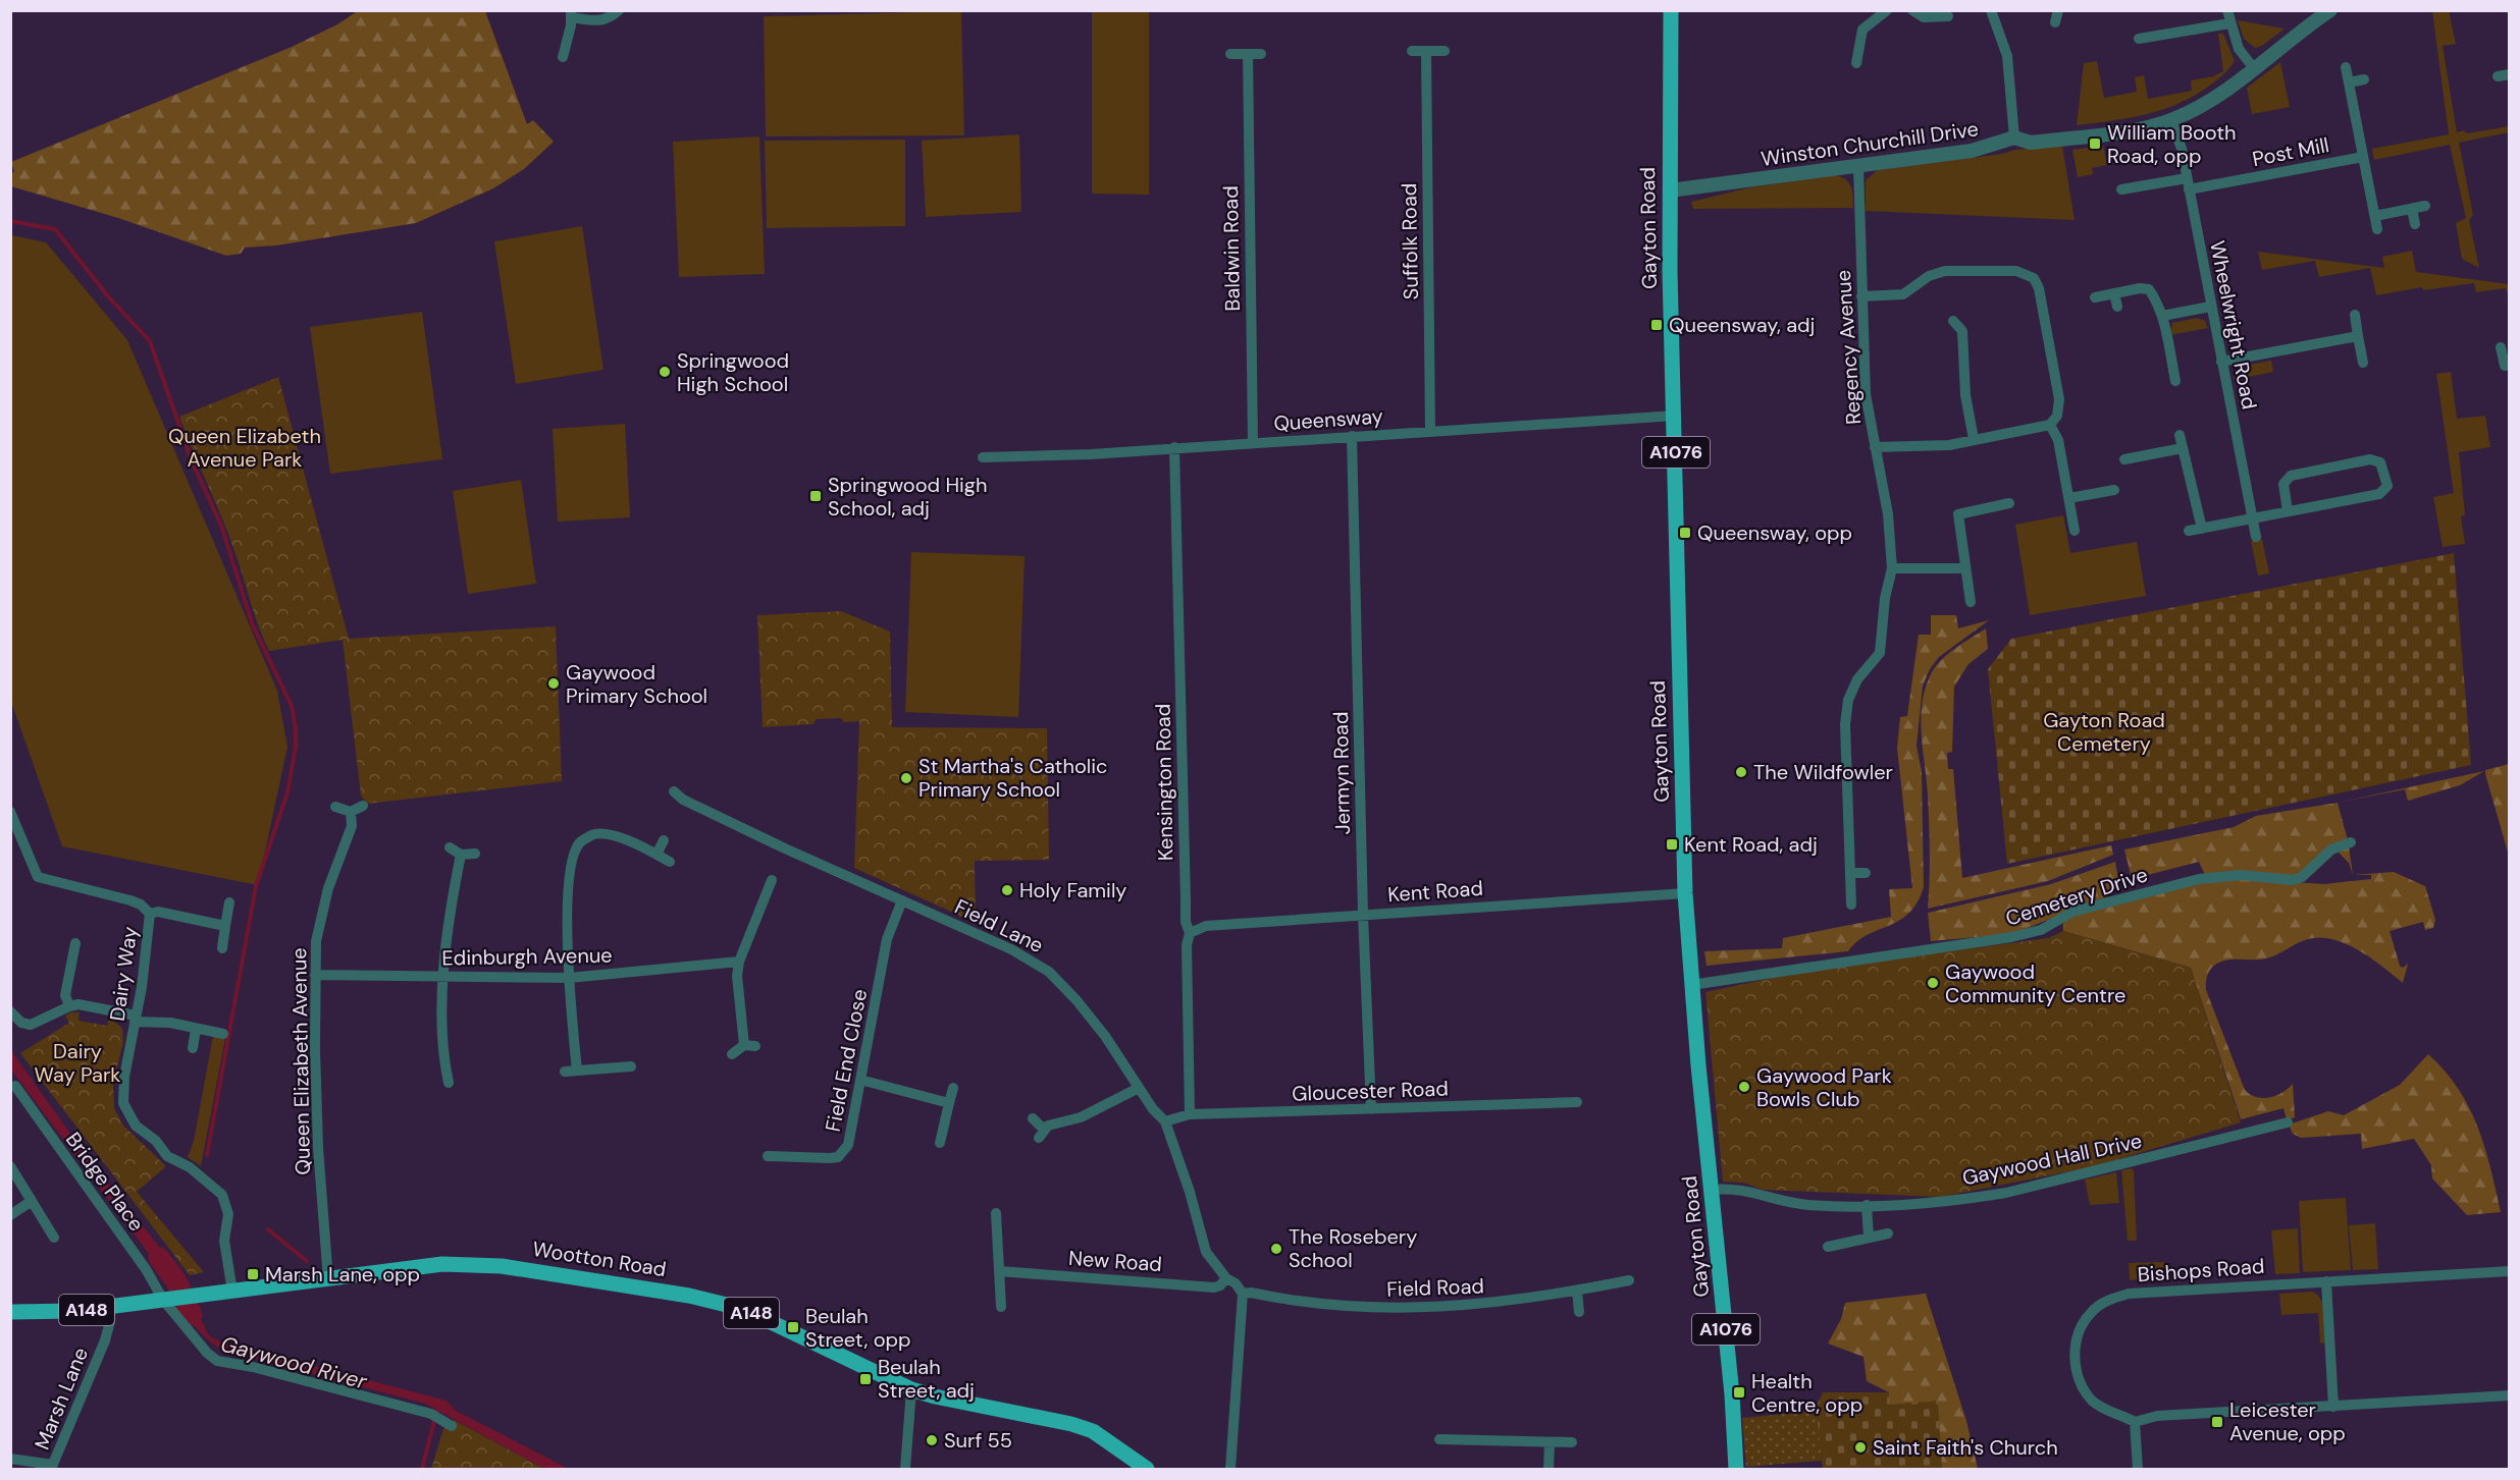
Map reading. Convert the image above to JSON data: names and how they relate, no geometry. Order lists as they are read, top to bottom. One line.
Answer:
{"streets":{"main road":["Gayton Road","A1076","Wootton Road","A148"],"street":["Winston Churchill Drive","Post Mill","Suffolk Road","Baldwin Road","Wheelwright Road","Regency Avenue","Queensway","Jermyn Road","Kensington Road","Kent Road","Cemetery Drive","Field Lane","Edinburgh Avenue","Dairy Way","Field End Close","Queen Elizabeth Avenue","Gloucester Road","Gaywood Hall Drive","Bridge Place","New Road","Bishops Road","Field Road","Marsh Lane"]},"crossings":[["Winston Churchill Drive","Gayton Road"],["Winston Churchill Drive","Wheelwright Road"],["Winston Churchill Drive","Regency Avenue"],["Post Mill","Wheelwright Road"],["Gayton Road","Queensway"],["Gayton Road","Kent Road"],["Gayton Road","Cemetery Drive"],["Gayton Road","Gaywood Hall Drive"],["Suffolk Road","Queensway"],["Baldwin Road","Queensway"],["Queensway","Jermyn Road"],["Queensway","Kensington Road"],["Jermyn Road","Kent Road"],["Jermyn Road","Gloucester Road"],["Kensington Road","Kent Road"],["Kensington Road","Gloucester Road"],["Field Lane","Field End Close"],["Field Lane","Gloucester Road"],["Field Lane","New Road"],["Field Lane","Field Road"],["Edinburgh Avenue","Queen Elizabeth Avenue"],["Dairy Way","Wootton Road"],["Queen Elizabeth Avenue","Wootton Road"],["Bridge Place","Wootton Road"],["Wootton Road","Marsh Lane"]],"water":["Gaywood River"],"parks":["Queen Elizabeth Avenue Park","Gayton Road Cemetery","Dairy Way Park"],"places":{"transit":["William Booth Road, opp","Queensway, adj","Springwood High School, adj","Queensway, opp","Kent Road, adj","Marsh Lane, opp","Beulah Street, opp","Beulah Street, adj","Health Centre, opp","Leicester Avenue, opp"],"other":["Springwood High School","Gaywood Primary School","The Wildfowler","St Martha's Catholic Primary School","Holy Family","Gaywood Community Centre","Gaywood Park Bowls Club","The Rosebery School","Surf 55","Saint Faith's Church"]}}
